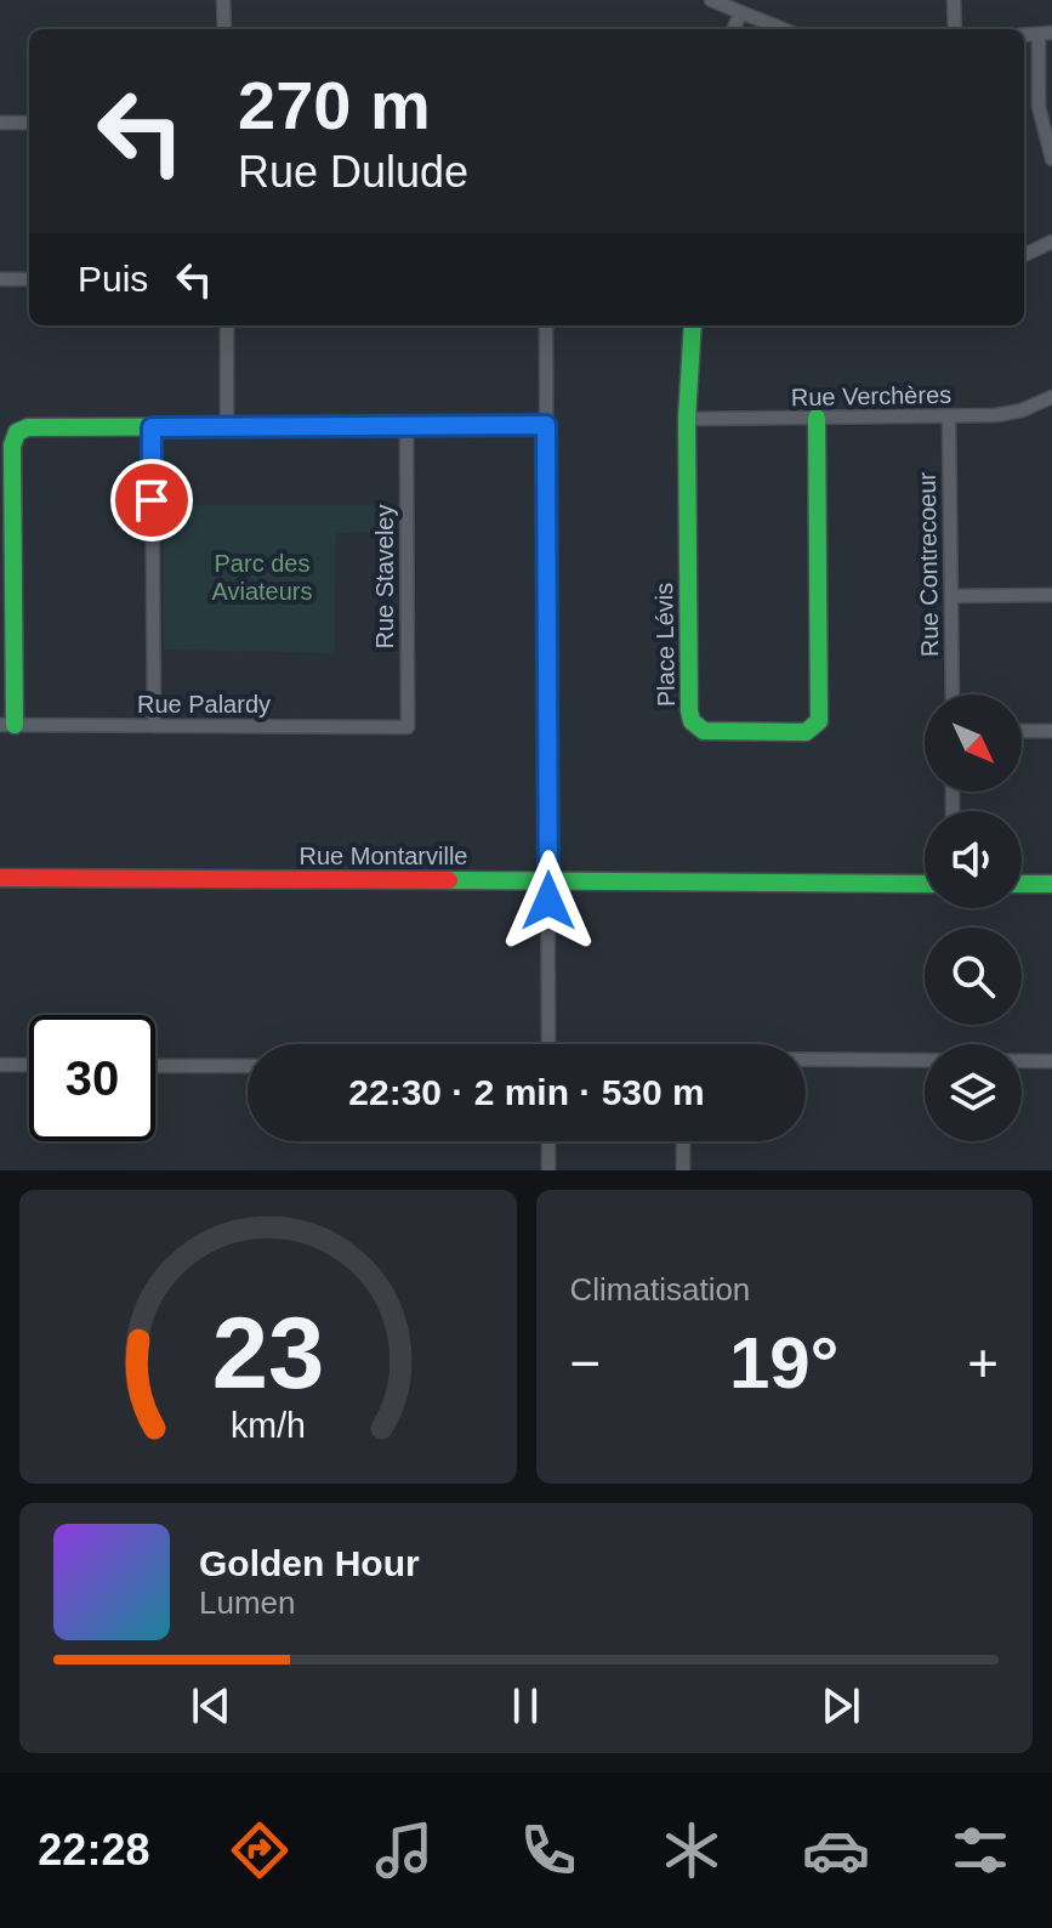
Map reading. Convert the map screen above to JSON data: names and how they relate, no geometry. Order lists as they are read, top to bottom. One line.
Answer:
{"streets":{"street":["Rue Verchères","Rue Contrecoeur","Rue Staveley","Place Lévis","Rue Palardy","Rue Montarville"]},"crossings":[["Rue Verchères","Rue Contrecoeur"],["Rue Verchères","Place Lévis"],["Rue Staveley","Rue Palardy"]],"parks":["Parc des Aviateurs"],"north":"bottom right","page":{"turn":["270 m","Rue Dulude"],"then":"Puis","limit":"30","trip":"22:30 · 2 min · 530 m","tile":"Climatisation","heat":["−","19°","+"],"song":["Golden Hour","Lumen"],"tabs":"22:28","gauge":["23","km/h"]}}
